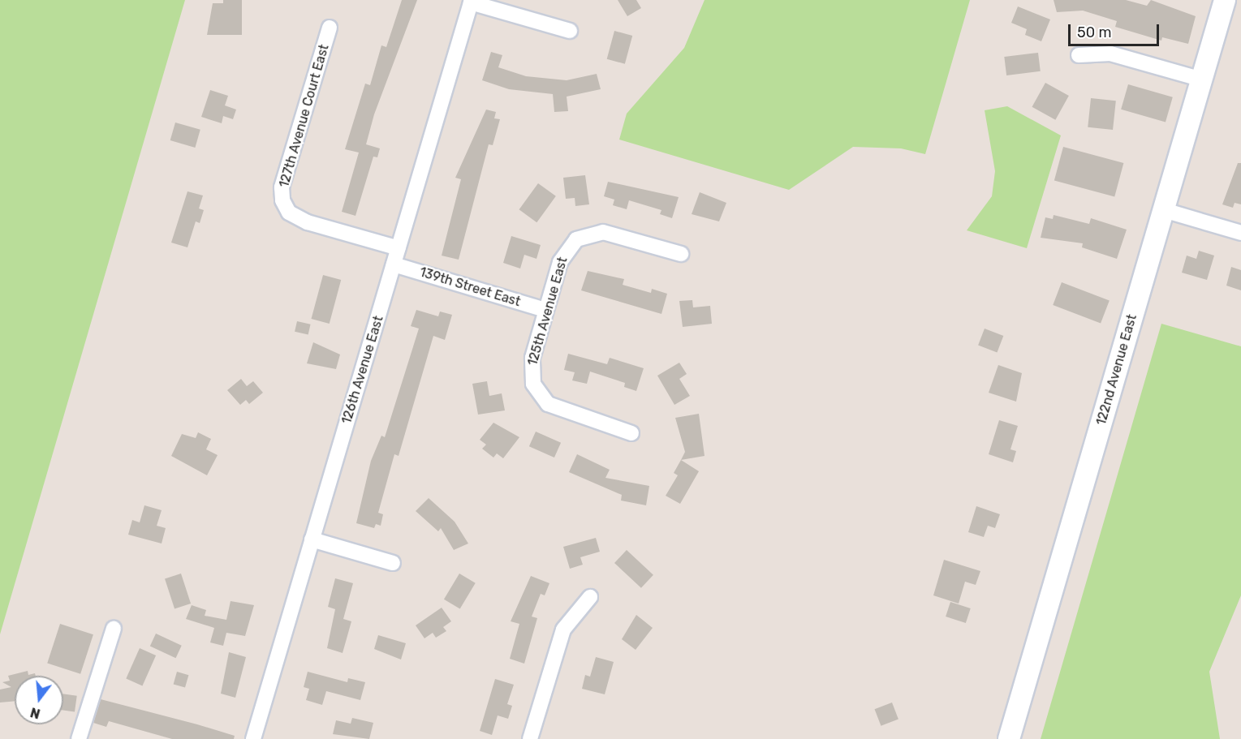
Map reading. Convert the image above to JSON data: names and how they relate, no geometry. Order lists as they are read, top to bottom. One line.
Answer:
{"streets":{"main road":["122nd Avenue East"],"street":["127th Avenue Court East","139th Street East","125th Avenue East","126th Avenue East"]},"crossings":[["127th Avenue Court East","126th Avenue East"],["139th Street East","125th Avenue East"],["139th Street East","126th Avenue East"]],"scale_bar":"50 m","north":"bottom"}
